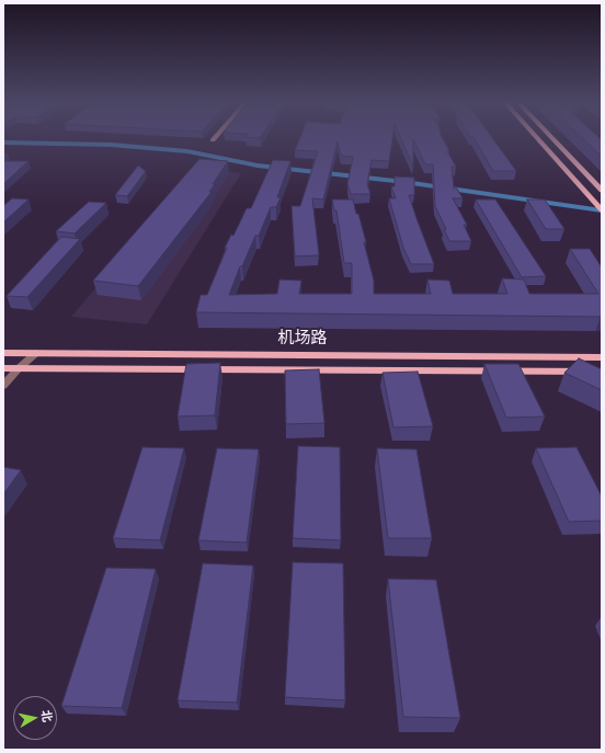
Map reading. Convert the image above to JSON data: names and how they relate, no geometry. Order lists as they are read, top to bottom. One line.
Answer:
{"streets":{"main road":["机场路"]},"north":"right"}
